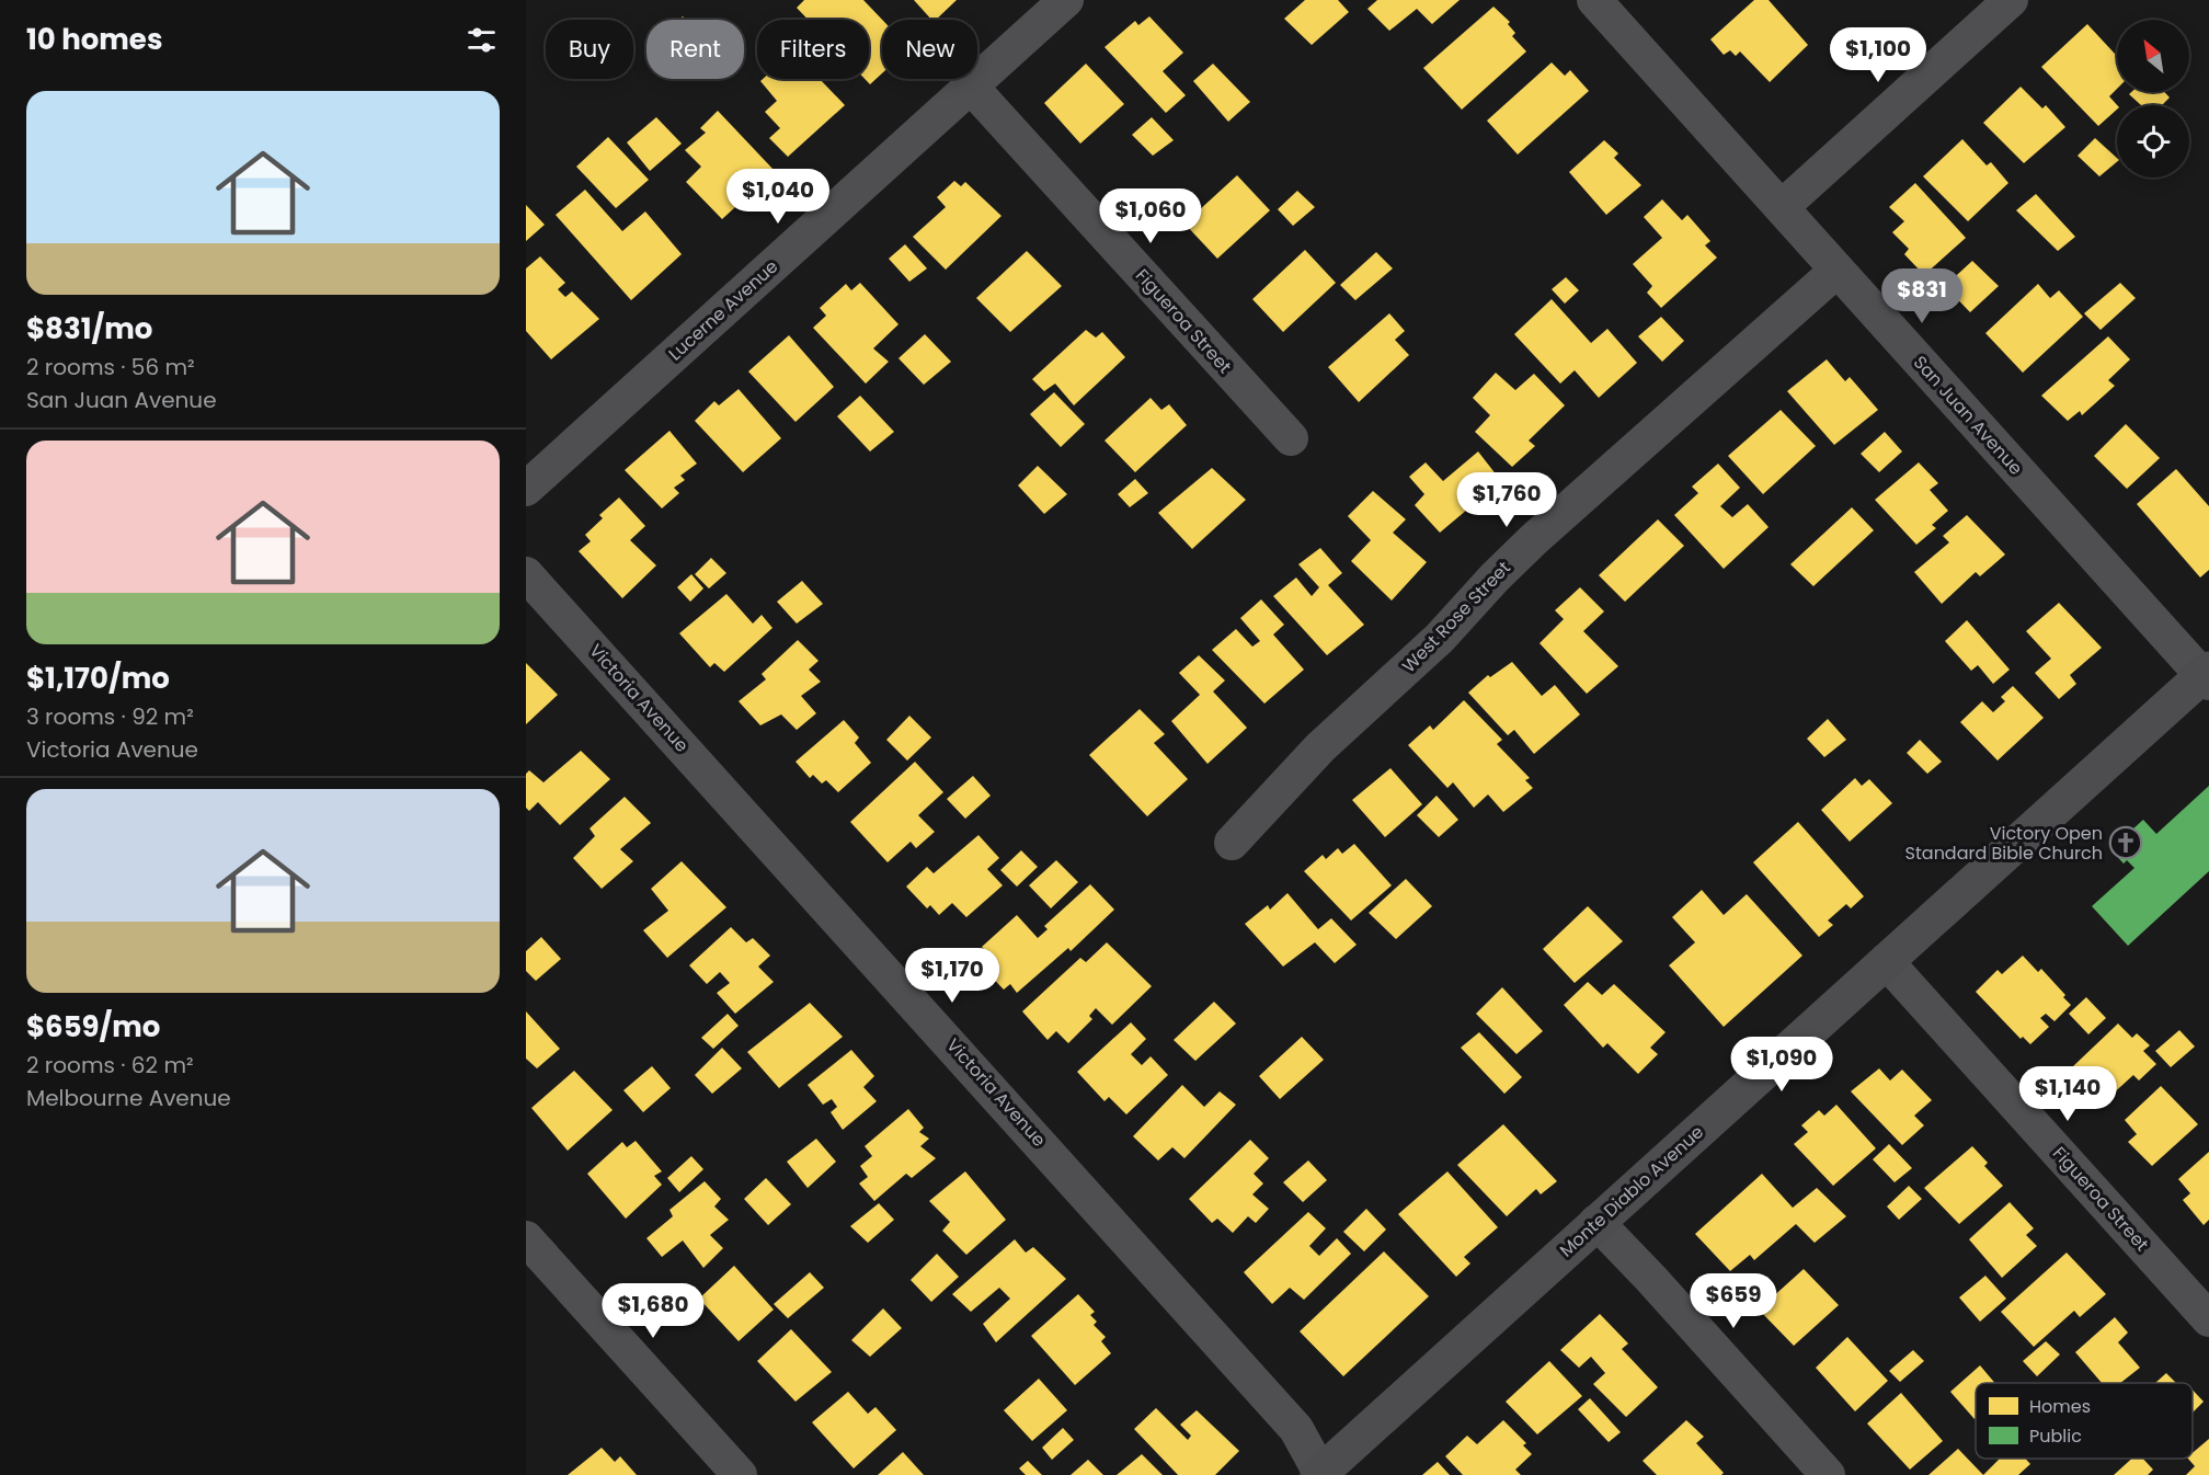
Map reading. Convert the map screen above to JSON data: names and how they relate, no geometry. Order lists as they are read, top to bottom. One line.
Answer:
{"streets":{"street":["Lucerne Avenue","Figueroa Street","San Juan Avenue","West Rose Street","Victoria Avenue","Monte Diablo Avenue"]},"crossings":[["Lucerne Avenue","Figueroa Street"],["Figueroa Street","Monte Diablo Avenue"],["San Juan Avenue","West Rose Street"],["San Juan Avenue","Monte Diablo Avenue"],["Victoria Avenue","Monte Diablo Avenue"]],"places":{"church":["Victory Open Standard Bible Church"]},"legend":["Homes","Public"],"north":"top left","page":{"heading":"10 homes","chip":["Buy","Rent","Filters","New"],"price":["$1,100","$1,040","$1,060","$831","$1,760","$1,170","$1,090","$1,140","$659","$1,680"],"list":[{"name":"$831/mo","note":"2 rooms · 56 m² · San Juan Avenue"},{"name":"$1,170/mo","note":"3 rooms · 92 m² · Victoria Avenue"},{"name":"$659/mo","note":"2 rooms · 62 m² · Melbourne Avenue"}]}}
